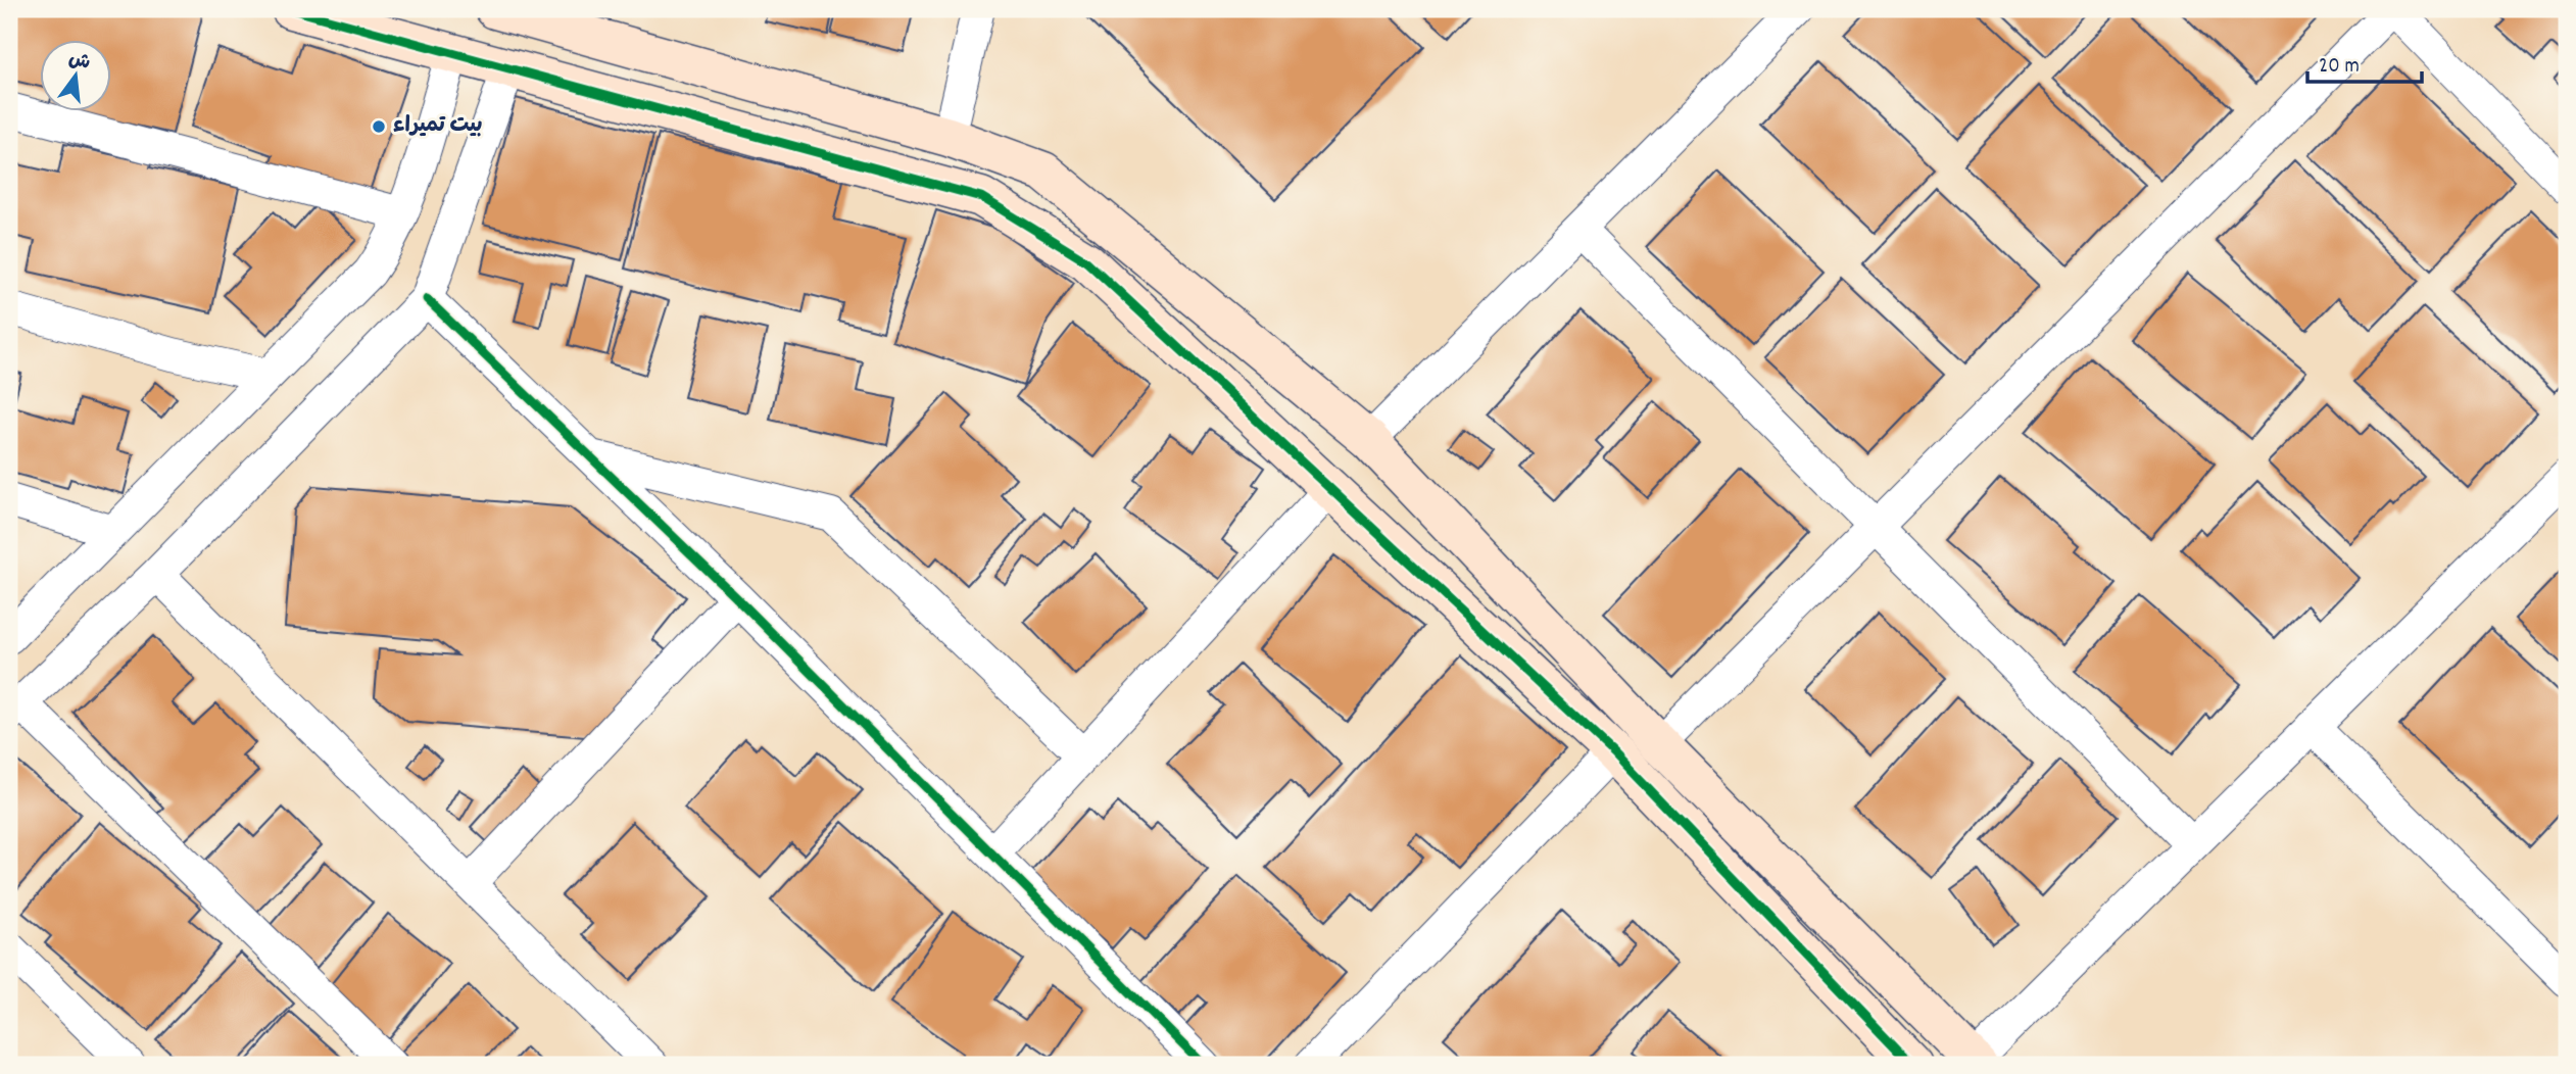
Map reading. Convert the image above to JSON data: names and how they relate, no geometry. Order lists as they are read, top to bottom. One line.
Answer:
{"places":["بيت تميراء"],"scale_bar":"20 m","north":"top"}
